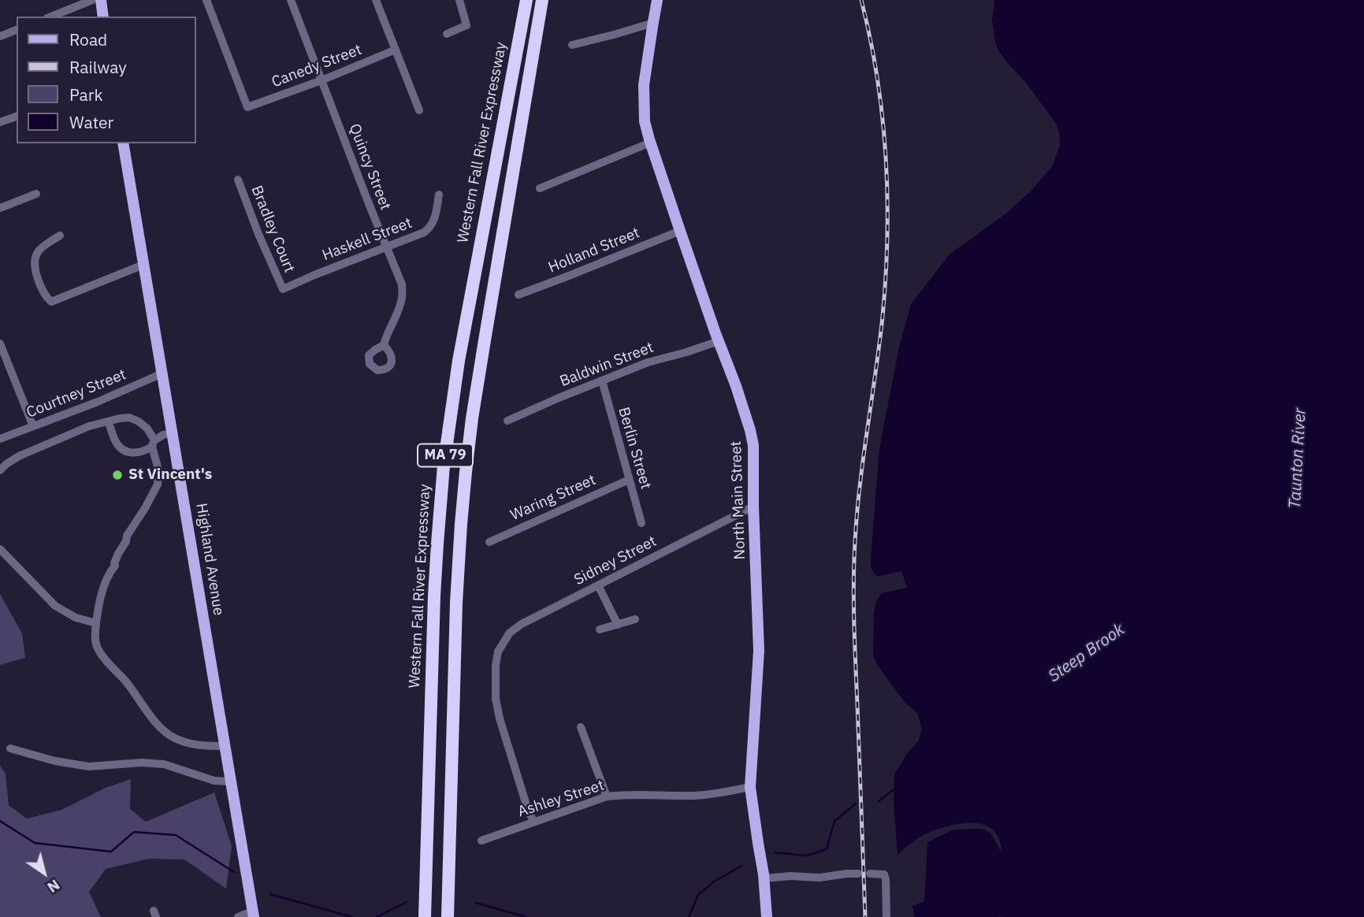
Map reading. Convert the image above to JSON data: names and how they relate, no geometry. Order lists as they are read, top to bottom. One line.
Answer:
{"streets":{"highway":["Western Fall River Expressway","MA 79"],"main road":["North Main Street","Highland Avenue"],"street":["Canedy Street","Quincy Street","Bradley Court","Haskell Street","Holland Street","Baldwin Street","Courtney Street","Berlin Street","Waring Street","Sidney Street","Ashley Street"]},"crossings":[["Canedy Street","Quincy Street"],["Quincy Street","Haskell Street"],["Bradley Court","Haskell Street"],["Holland Street","North Main Street"],["Baldwin Street","Berlin Street"],["Baldwin Street","North Main Street"],["Courtney Street","Highland Avenue"],["Berlin Street","Waring Street"],["North Main Street","Sidney Street"],["North Main Street","Ashley Street"],["Sidney Street","Ashley Street"]],"water":["Taunton River","Steep Brook"],"places":["St Vincent's"],"legend":["Road","Railway","Park","Water"],"north":"bottom right"}
